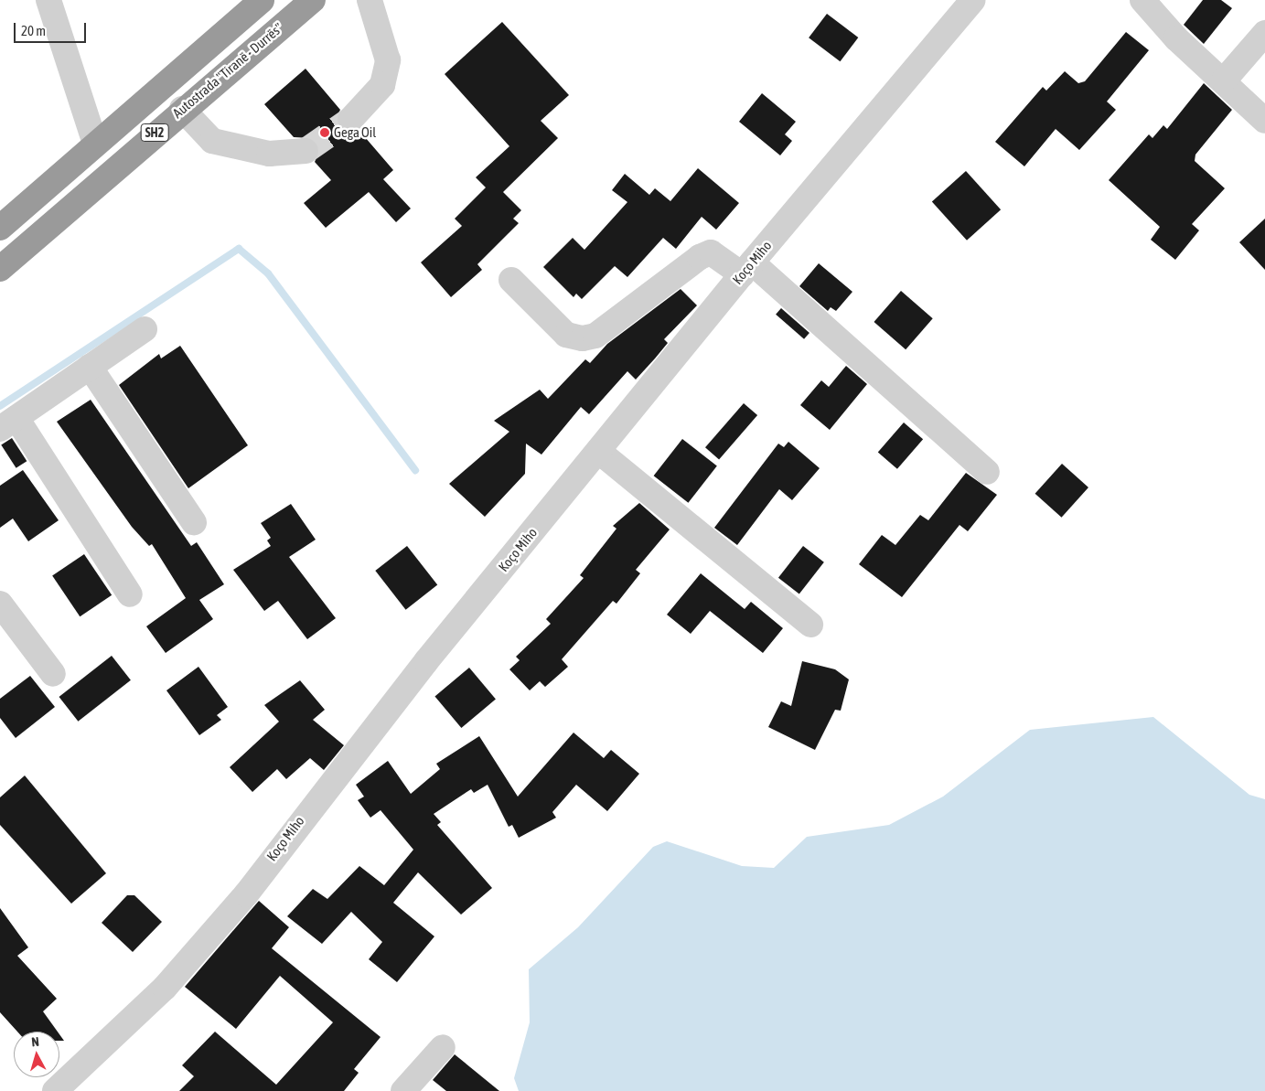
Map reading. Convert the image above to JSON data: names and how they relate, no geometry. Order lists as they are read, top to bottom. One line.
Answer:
{"streets":{"highway":["Autostrada \"Tiranë - Durrës\"","SH2"],"street":["Koço Miho"]},"places":["Gega Oil"],"scale_bar":"20 m","north":"top"}
